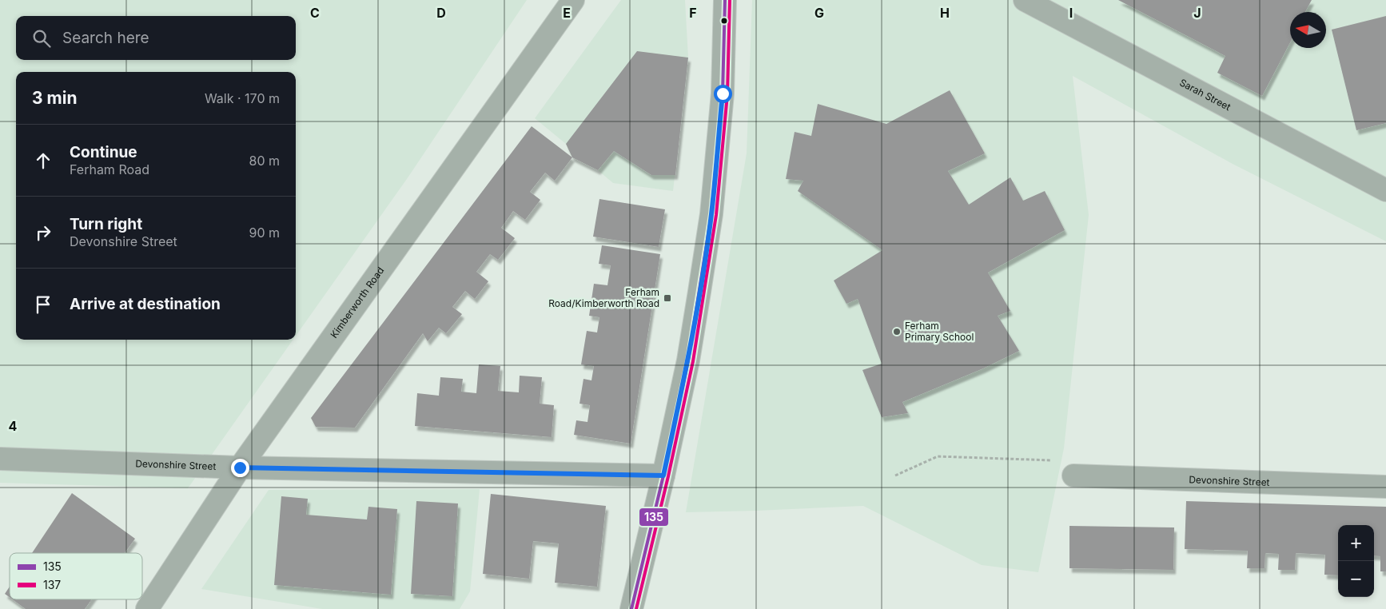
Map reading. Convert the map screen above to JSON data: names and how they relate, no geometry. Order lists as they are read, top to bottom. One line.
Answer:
{"streets":{"street":["Sarah Street","Kimberworth Road","Devonshire Street"]},"crossings":[["Kimberworth Road","Devonshire Street"]],"places":{"transit":["Ferham Road/Kimberworth Road"],"other":["Ferham Primary School"]},"lines":["transit line 135","transit line 137"],"legend":["135","137"],"north":"left","page":{"search":"Search here","heading":["3 min","Walk · 170 m"],"list":[["Continue","Ferham Road","80 m"],["Turn right","Devonshire Street","90 m"],"Arrive at destination"],"map_buttons":["+","−"]},"grid":{"columns":["C","D","E","F","G","H","I","J"],"rows":["4"]}}
